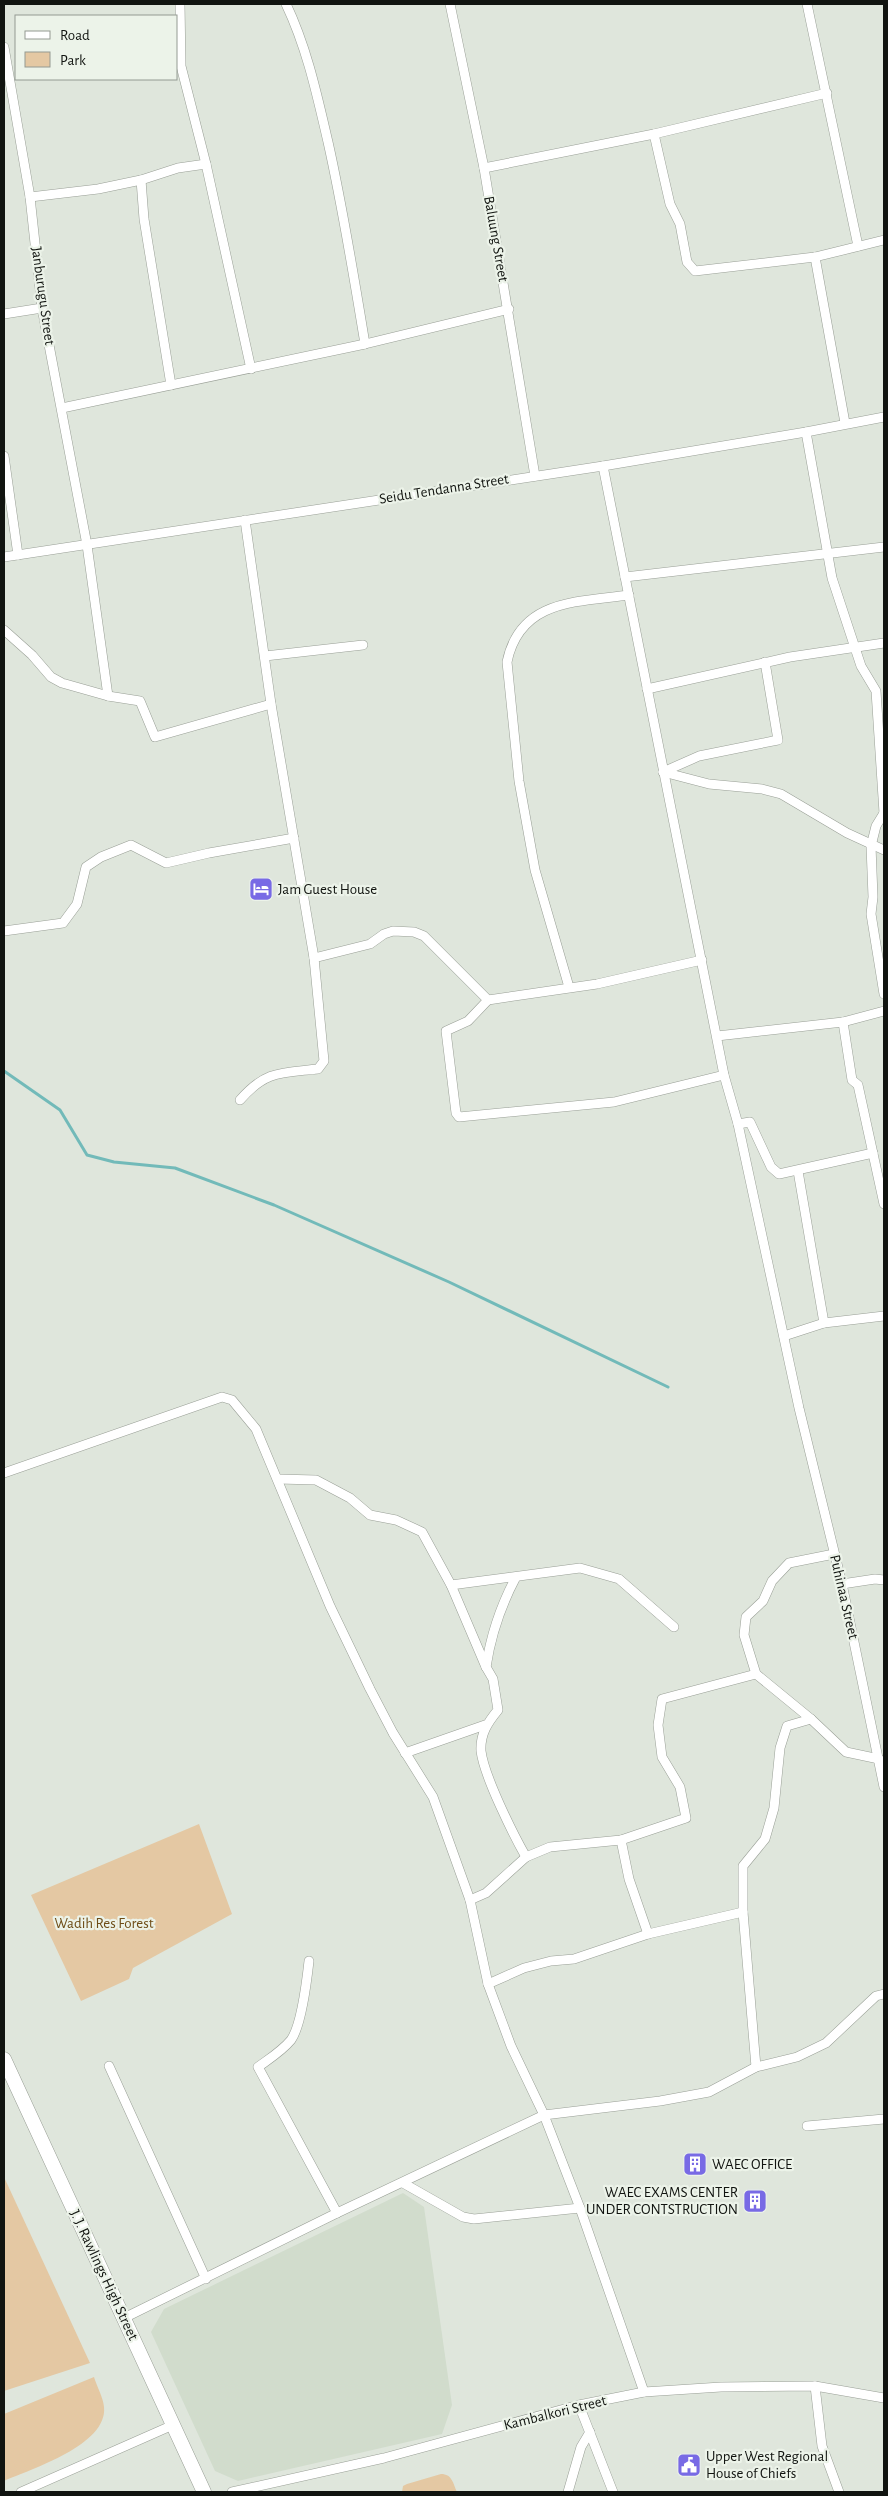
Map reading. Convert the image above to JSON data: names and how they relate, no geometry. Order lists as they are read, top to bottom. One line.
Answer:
{"streets":{"main road":["J. J. Rawlings High Street"],"street":["Baluung Street","Janburugu Street","Seidu Tendanna Street","Puhinaa Street","Kambalkori Street"]},"crossings":[["Baluung Street","Seidu Tendanna Street"],["Janburugu Street","Seidu Tendanna Street"],["Seidu Tendanna Street","Puhinaa Street"]],"parks":["Wadih Res Forest"],"places":{"hotel":["Jam Guest House"],"building":["WAEC OFFICE","WAEC EXAMS CENTER UNDER CONTSTRUCTION"],"public building":["Upper West Regional House of Chiefs"]},"legend":["Road","Park"]}
